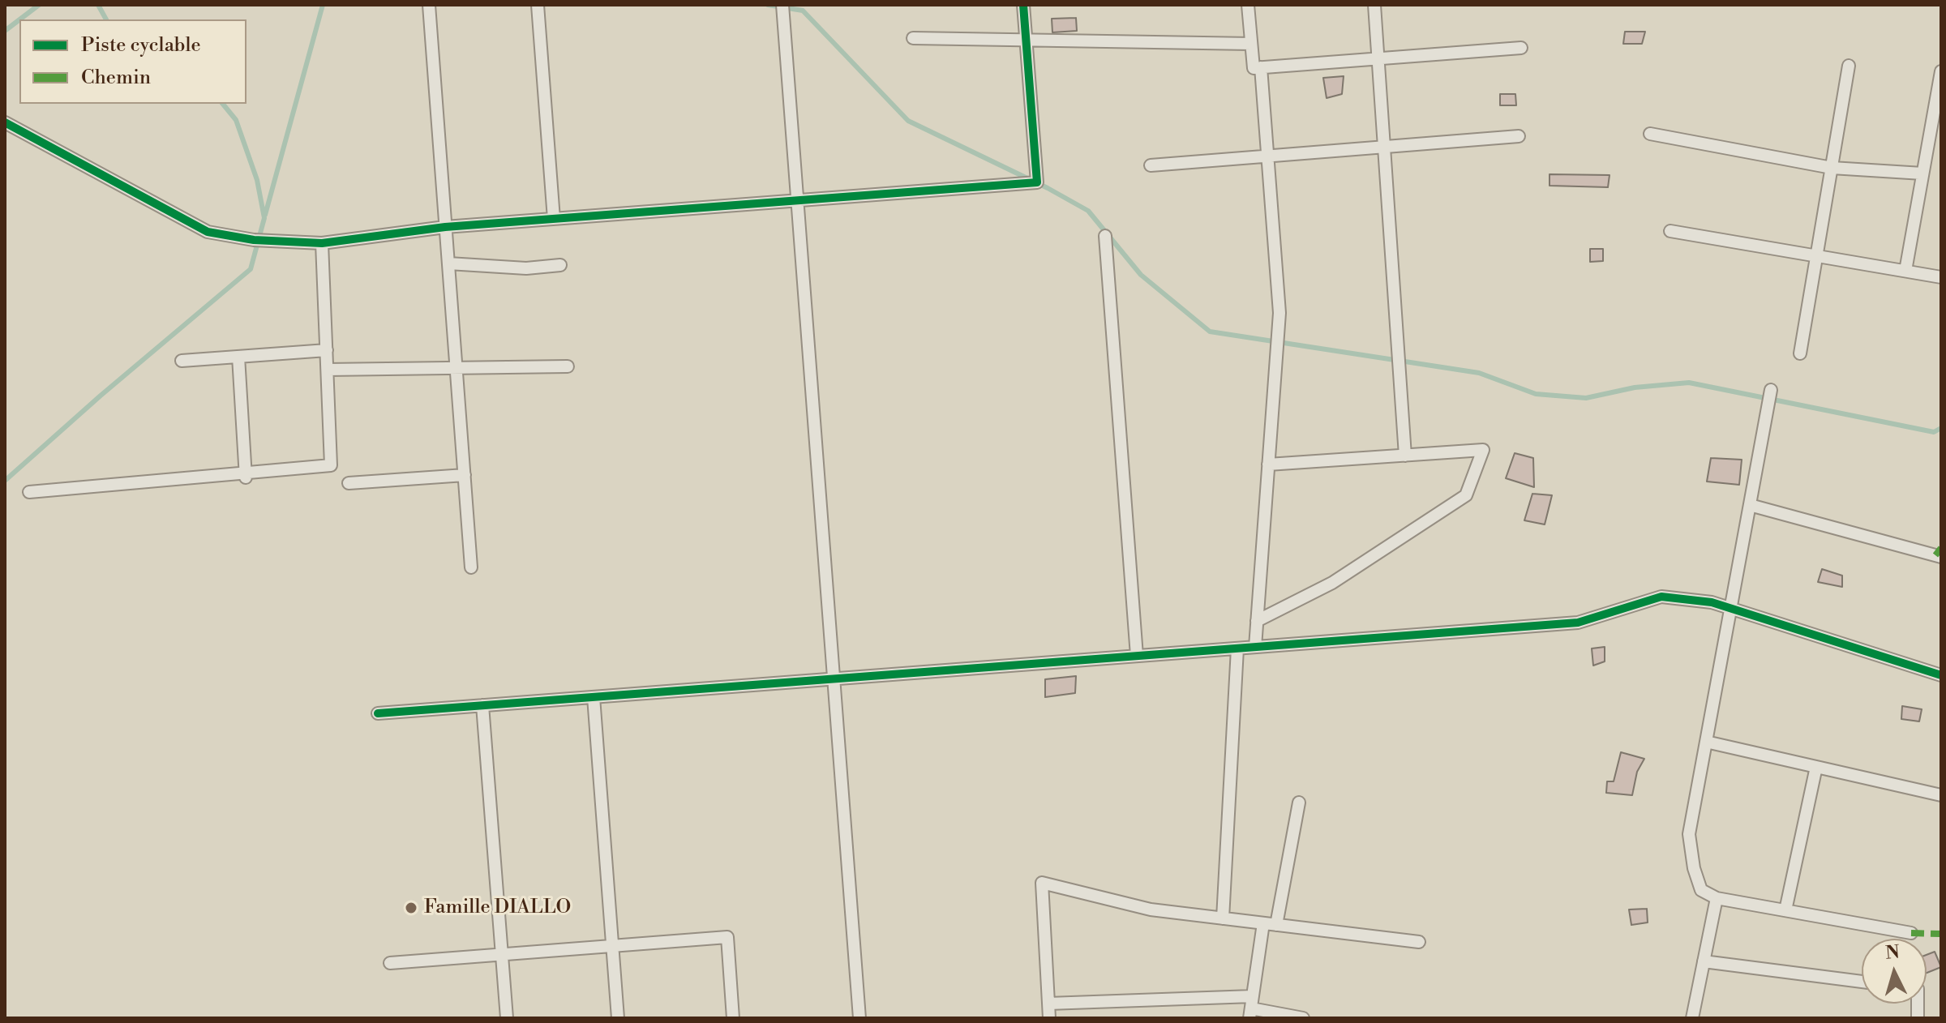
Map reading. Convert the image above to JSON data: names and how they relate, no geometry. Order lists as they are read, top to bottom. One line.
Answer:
{"places":["Famille DIALLO"],"legend":["Piste cyclable","Chemin"],"north":"top"}
